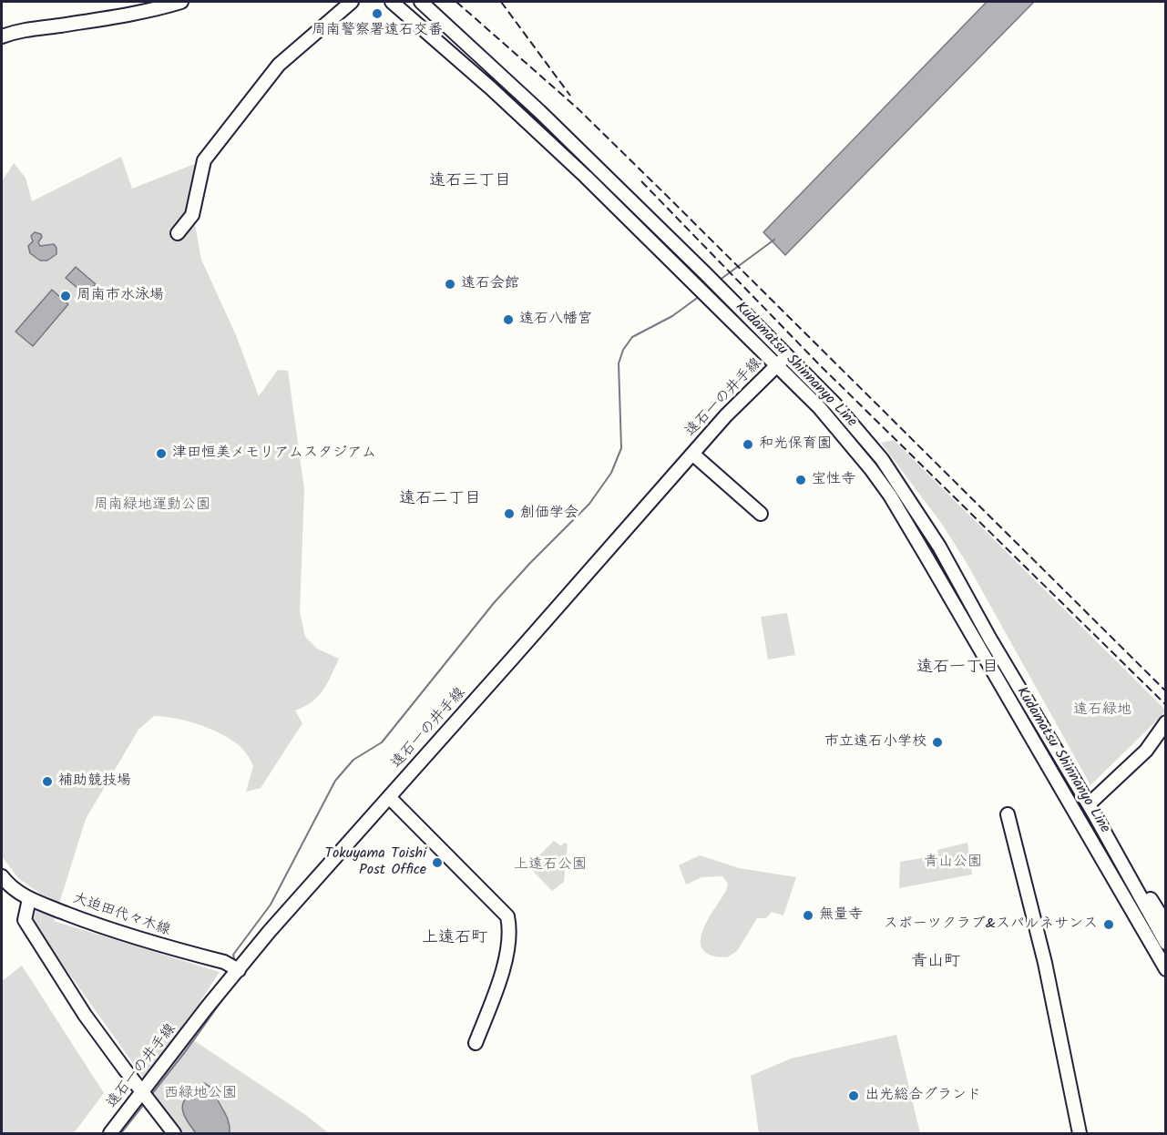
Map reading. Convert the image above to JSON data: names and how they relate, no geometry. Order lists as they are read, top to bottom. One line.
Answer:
{"streets":{"street":["Kudamatsu Shinnanyo Line","遠石一の井手線","大迫田代々木線"]},"crossings":[["Kudamatsu Shinnanyo Line","遠石一の井手線"],["遠石一の井手線","大迫田代々木線"]],"districts":["遠石三丁目","遠石二丁目","遠石一丁目","上遠石町","青山町"],"parks":["周南緑地運動公園","遠石緑地","青山公園","上遠石公園","西緑地公園"],"places":["周南警察署遠石交番","遠石会館","周南市水泳場","遠石八幡宮","和光保育園","津田恒美メモリアムスタジアム","宝性寺","創価学会","市立遠石小学校","補助競技場","Tokuyama Toishi Post Office","無量寺","スポーツクラブ&スパルネサンス","出光総合グランド"]}
